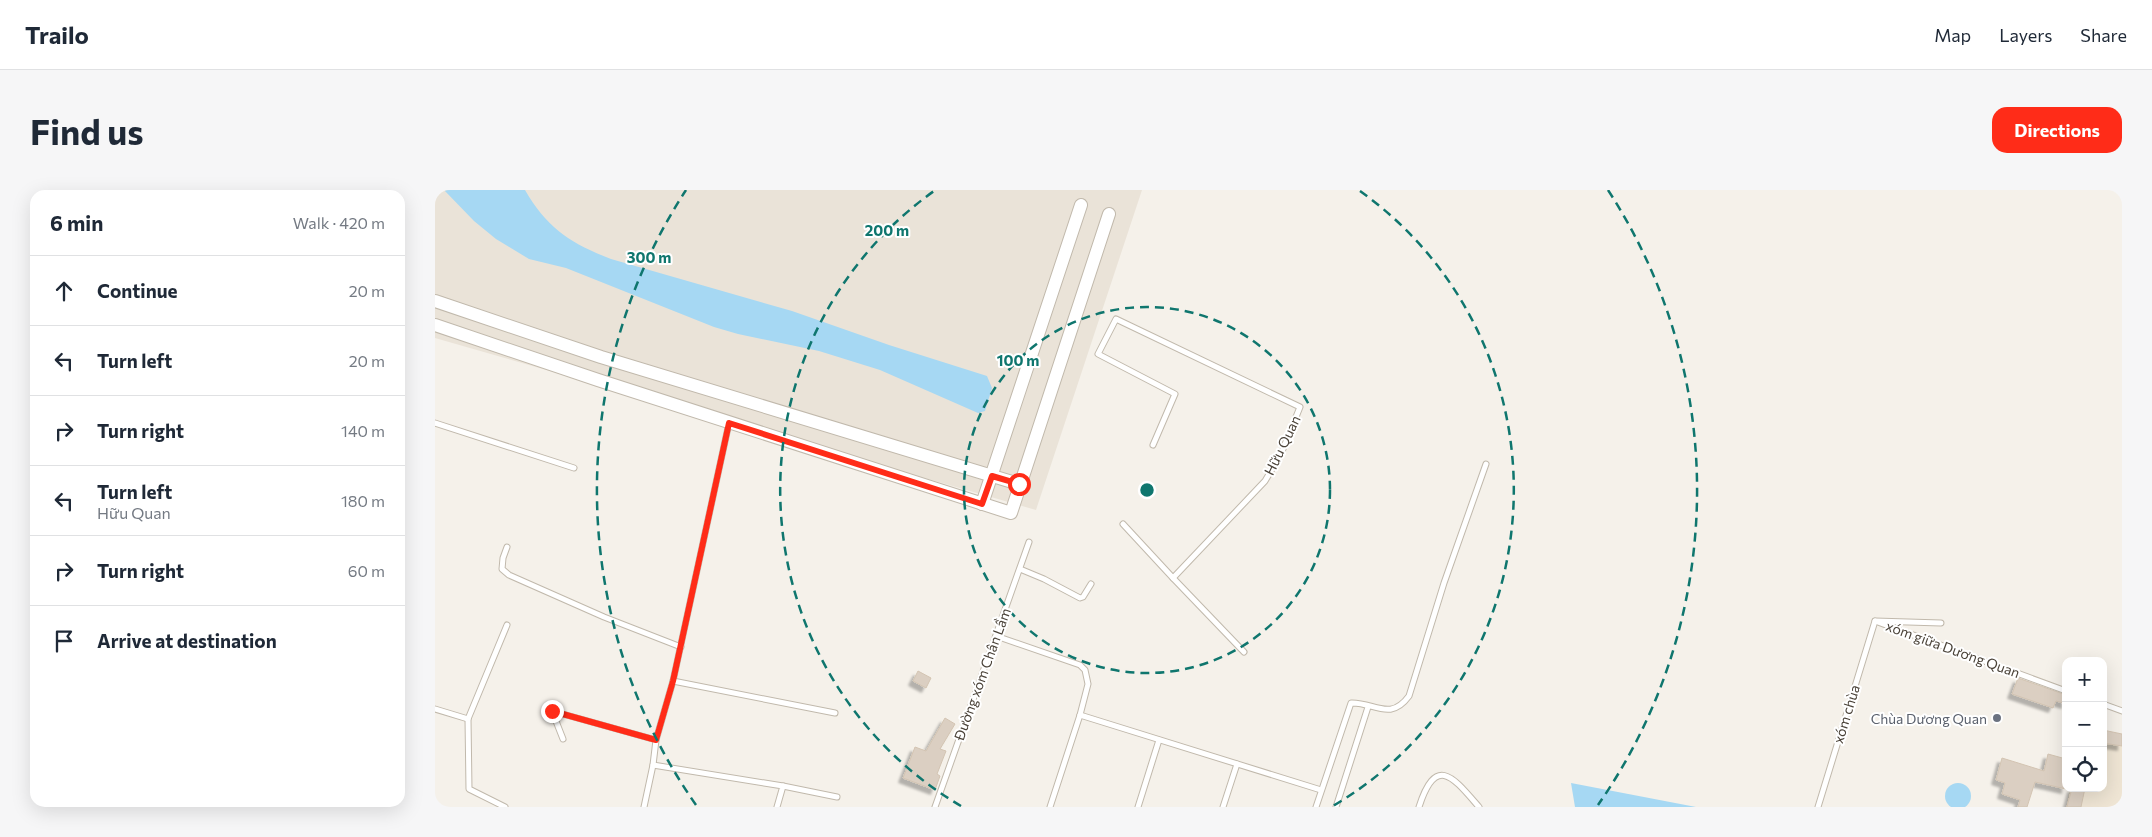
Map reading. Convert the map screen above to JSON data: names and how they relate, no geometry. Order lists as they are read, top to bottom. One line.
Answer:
{"streets":{"lane":["Hữu Quan","xóm giữa Dương Quan","Đường xóm Chân Lầm","xóm chùa"]},"crossings":[["xóm giữa Dương Quan","xóm chùa"]],"places":["Chùa Dương Quan"],"page":{"header":"Trailo","nav":["Map","Layers","Share"],"buttons":"Directions","title":"Find us","heading":["6 min","Walk · 420 m"],"list":[["Continue","20 m"],["Turn left","20 m"],["Turn right","140 m"],["Turn left","Hữu Quan","180 m"],["Turn right","60 m"],"Arrive at destination"],"map_buttons":["+","−"]},"rings":["200 m","300 m","100 m"]}
